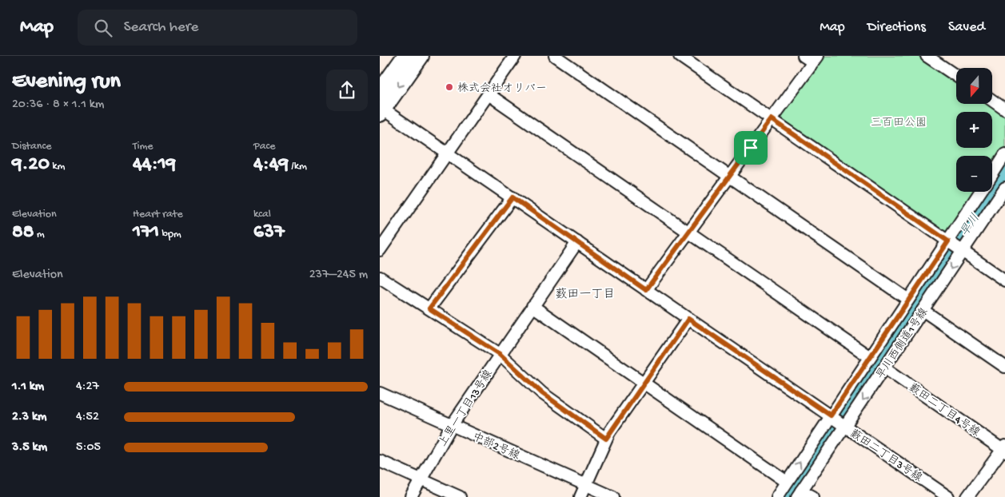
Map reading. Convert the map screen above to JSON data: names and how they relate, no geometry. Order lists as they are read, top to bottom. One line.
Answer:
{"streets":{"street":["早川西側道1号線","上里一丁目13号線","藪田二丁目4号線","中部2号線","藪田二丁目3号線"]},"crossings":[["早川西側道1号線","藪田二丁目4号線"],["早川西側道1号線","藪田二丁目3号線"],["上里一丁目13号線","中部2号線"],["上里一丁目13号線","藪田二丁目3号線"]],"districts":["薮田一丁目"],"water":["早川"],"parks":["三百田公園"],"places":["株式会社オリバー"],"north":"bottom","page":{"header":"Map","search":"Search here","nav":["Map","Directions","Saved"],"heading":["Evening run","20:36 · 8 × 1.1 km"],"map_buttons":["+","−"],"stats":[["Distance","9.20 km"],["Time","44:19"],["Pace","4:49 /km"],["Elevation","88 m"],["Heart rate","171 bpm"],["kcal","637"]],"chart":["Elevation","237–245 m"],"list":[{"name":"1.1 km","note":"4:27"},{"name":"2.3 km","note":"4:52"},{"name":"3.5 km","note":"5:05"}]}}
